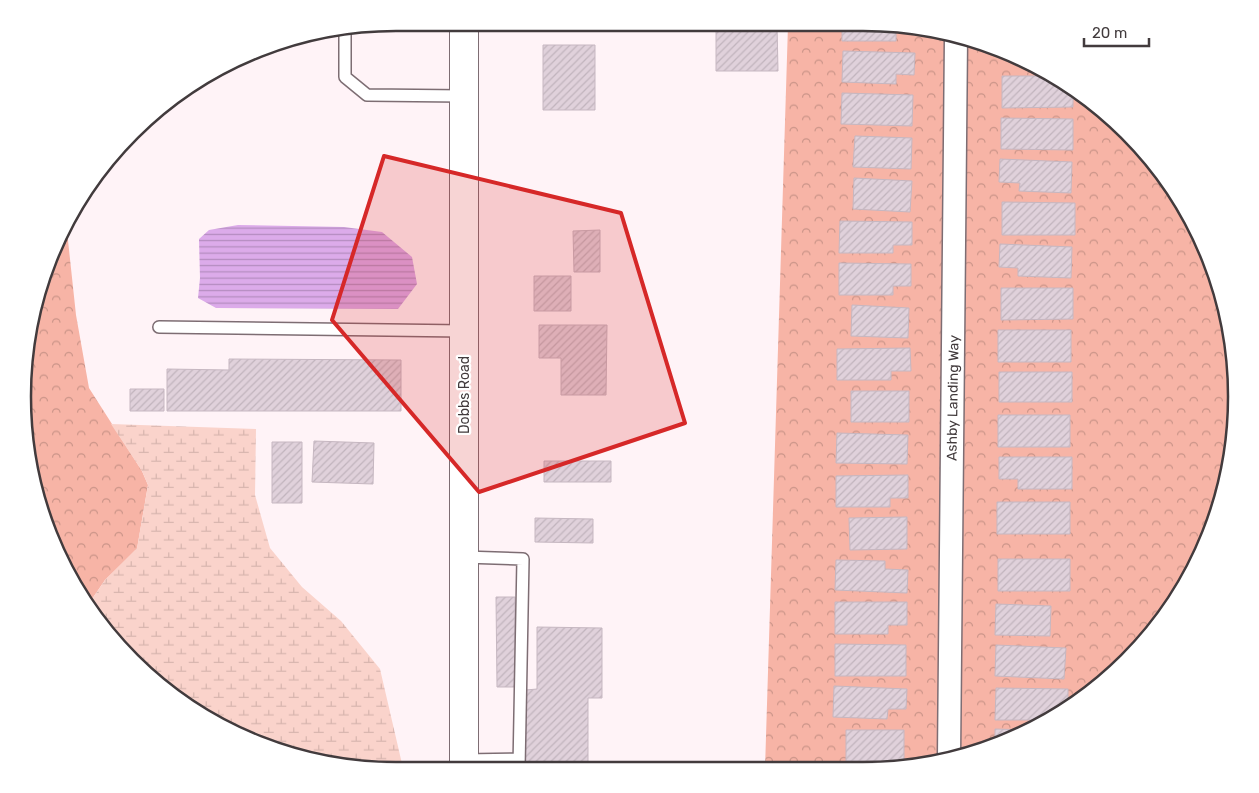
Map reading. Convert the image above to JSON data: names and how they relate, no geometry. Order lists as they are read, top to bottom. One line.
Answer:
{"streets":{"street":["Dobbs Road","Ashby Landing Way"]},"scale_bar":"20 m"}
